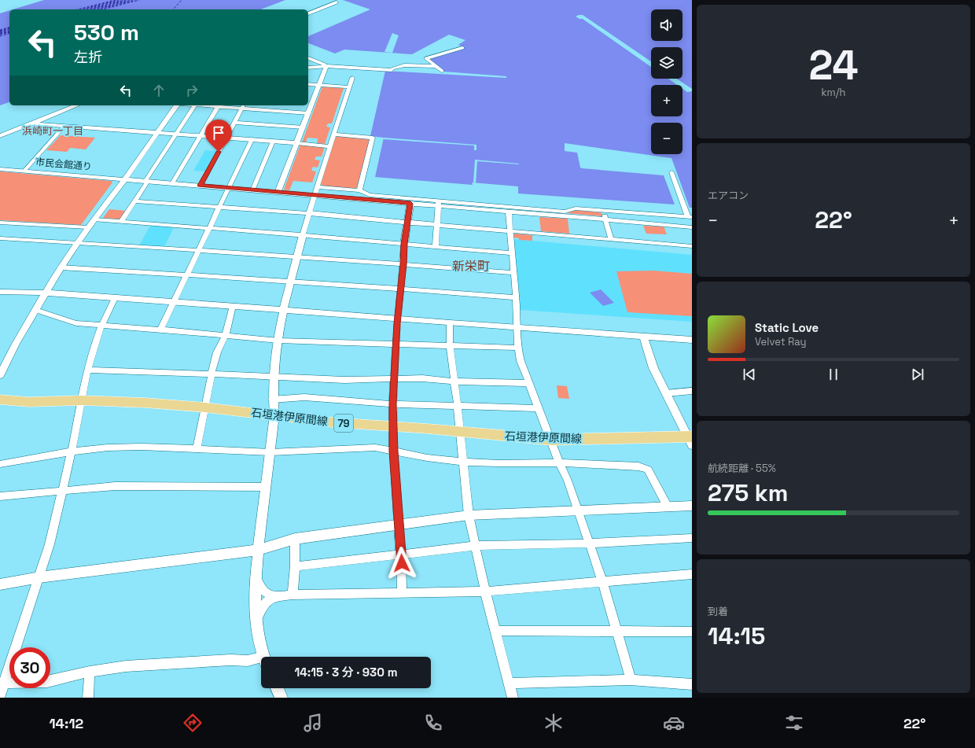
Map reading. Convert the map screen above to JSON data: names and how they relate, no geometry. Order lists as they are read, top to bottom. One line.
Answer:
{"streets":{"main road":["石垣港伊原間線","79"],"street":["市民会館通り"]},"districts":["浜崎町一丁目","新栄町"],"page":{"tile":[["24","km/h"],"エアコン",["航続距離 · 55%","275 km"],["到着","14:15"]],"map_buttons":["+","−"],"turn":["530 m","左折"],"heat":["−","22°","+"],"song":["Static Love","Velvet Ray"],"limit":"30","trip":"14:15 · 3 分 · 930 m","tabs":["14:12","22°"]}}
